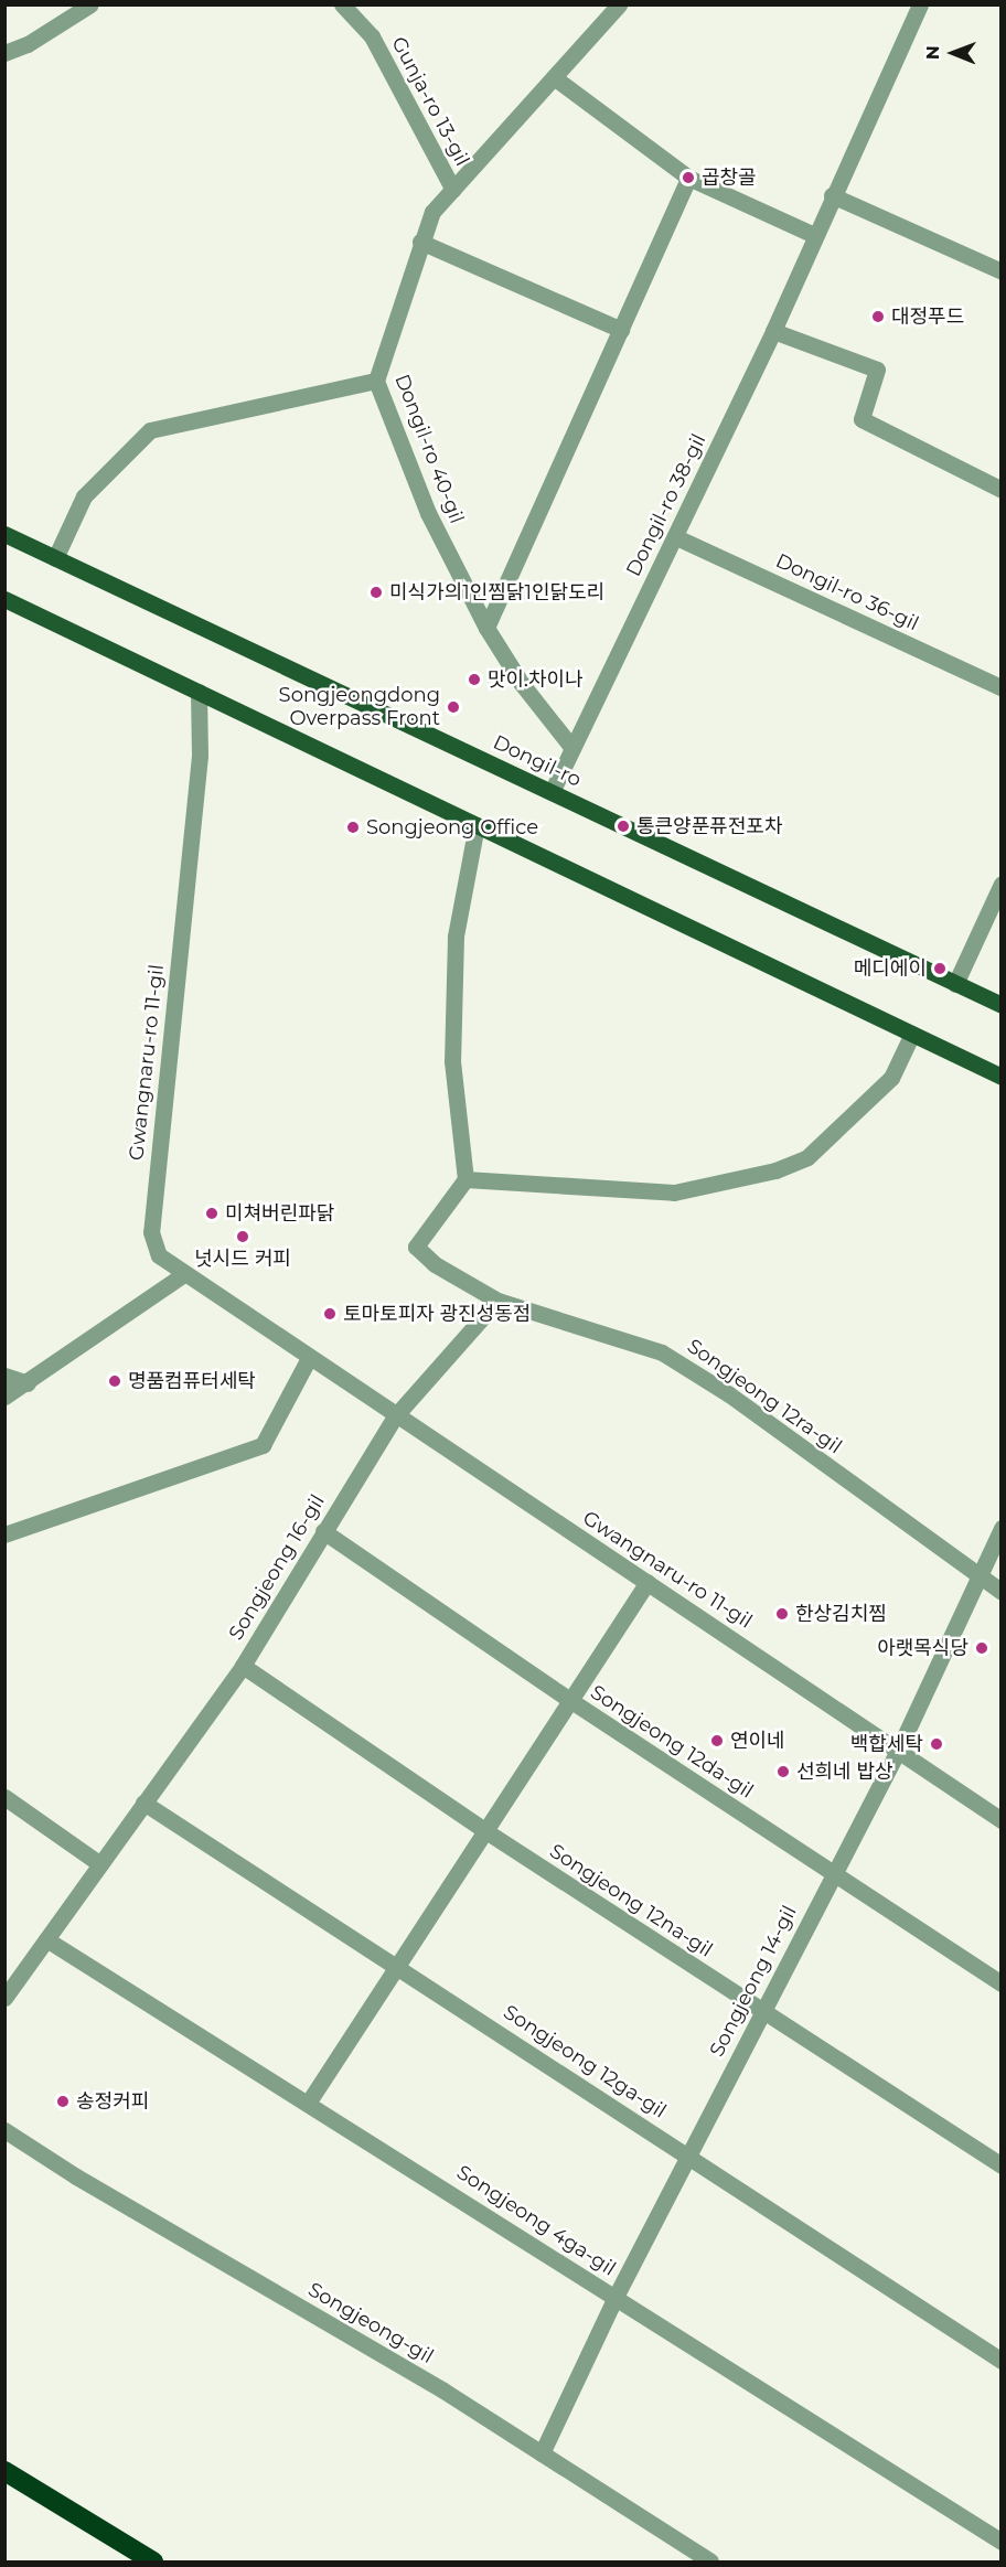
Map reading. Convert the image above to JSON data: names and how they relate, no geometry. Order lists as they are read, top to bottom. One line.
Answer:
{"streets":{"main road":["Dongil-ro"],"street":["Gunja-ro 13-gil","Dongil-ro 40-gil","Dongil-ro 38-gil","Dongil-ro 36-gil","Gwangnaru-ro 11-gil","Songjeong 12ra-gil","Songjeong 16-gil","Songjeong 12da-gil","Songjeong 12na-gil","Songjeong 14-gil","Songjeong 12ga-gil","Songjeong 4ga-gil","Songjeong-gil"]},"crossings":[["Gunja-ro 13-gil","Dongil-ro 40-gil"],["Dongil-ro 40-gil","Dongil-ro 38-gil"],["Dongil-ro 38-gil","Dongil-ro 36-gil"],["Dongil-ro 38-gil","Dongil-ro"],["Gwangnaru-ro 11-gil","Songjeong 16-gil"],["Gwangnaru-ro 11-gil","Songjeong 14-gil"],["Songjeong 12ra-gil","Songjeong 16-gil"],["Songjeong 12ra-gil","Songjeong 14-gil"],["Songjeong 16-gil","Songjeong 12da-gil"],["Songjeong 16-gil","Songjeong 12na-gil"],["Songjeong 16-gil","Songjeong 12ga-gil"],["Songjeong 16-gil","Songjeong 4ga-gil"],["Songjeong 12da-gil","Songjeong 14-gil"],["Songjeong 12na-gil","Songjeong 14-gil"],["Songjeong 14-gil","Songjeong 12ga-gil"],["Songjeong 14-gil","Songjeong 4ga-gil"],["Songjeong 14-gil","Songjeong-gil"]],"places":["곱창골","대정푸드","미식가의1인찜닭1인닭도리","맛이.차이나","Songjeongdong Overpass Front","통큰양푼퓨전포차","Songjeong Office","메디에이","미쳐버린파닭","넛시드 커피","토마토피자 광진성동점","명품컴퓨터세탁","한상김치찜","아랫목식당","연이네","백합세탁","선희네 밥상","송정커피"],"north":"left"}
